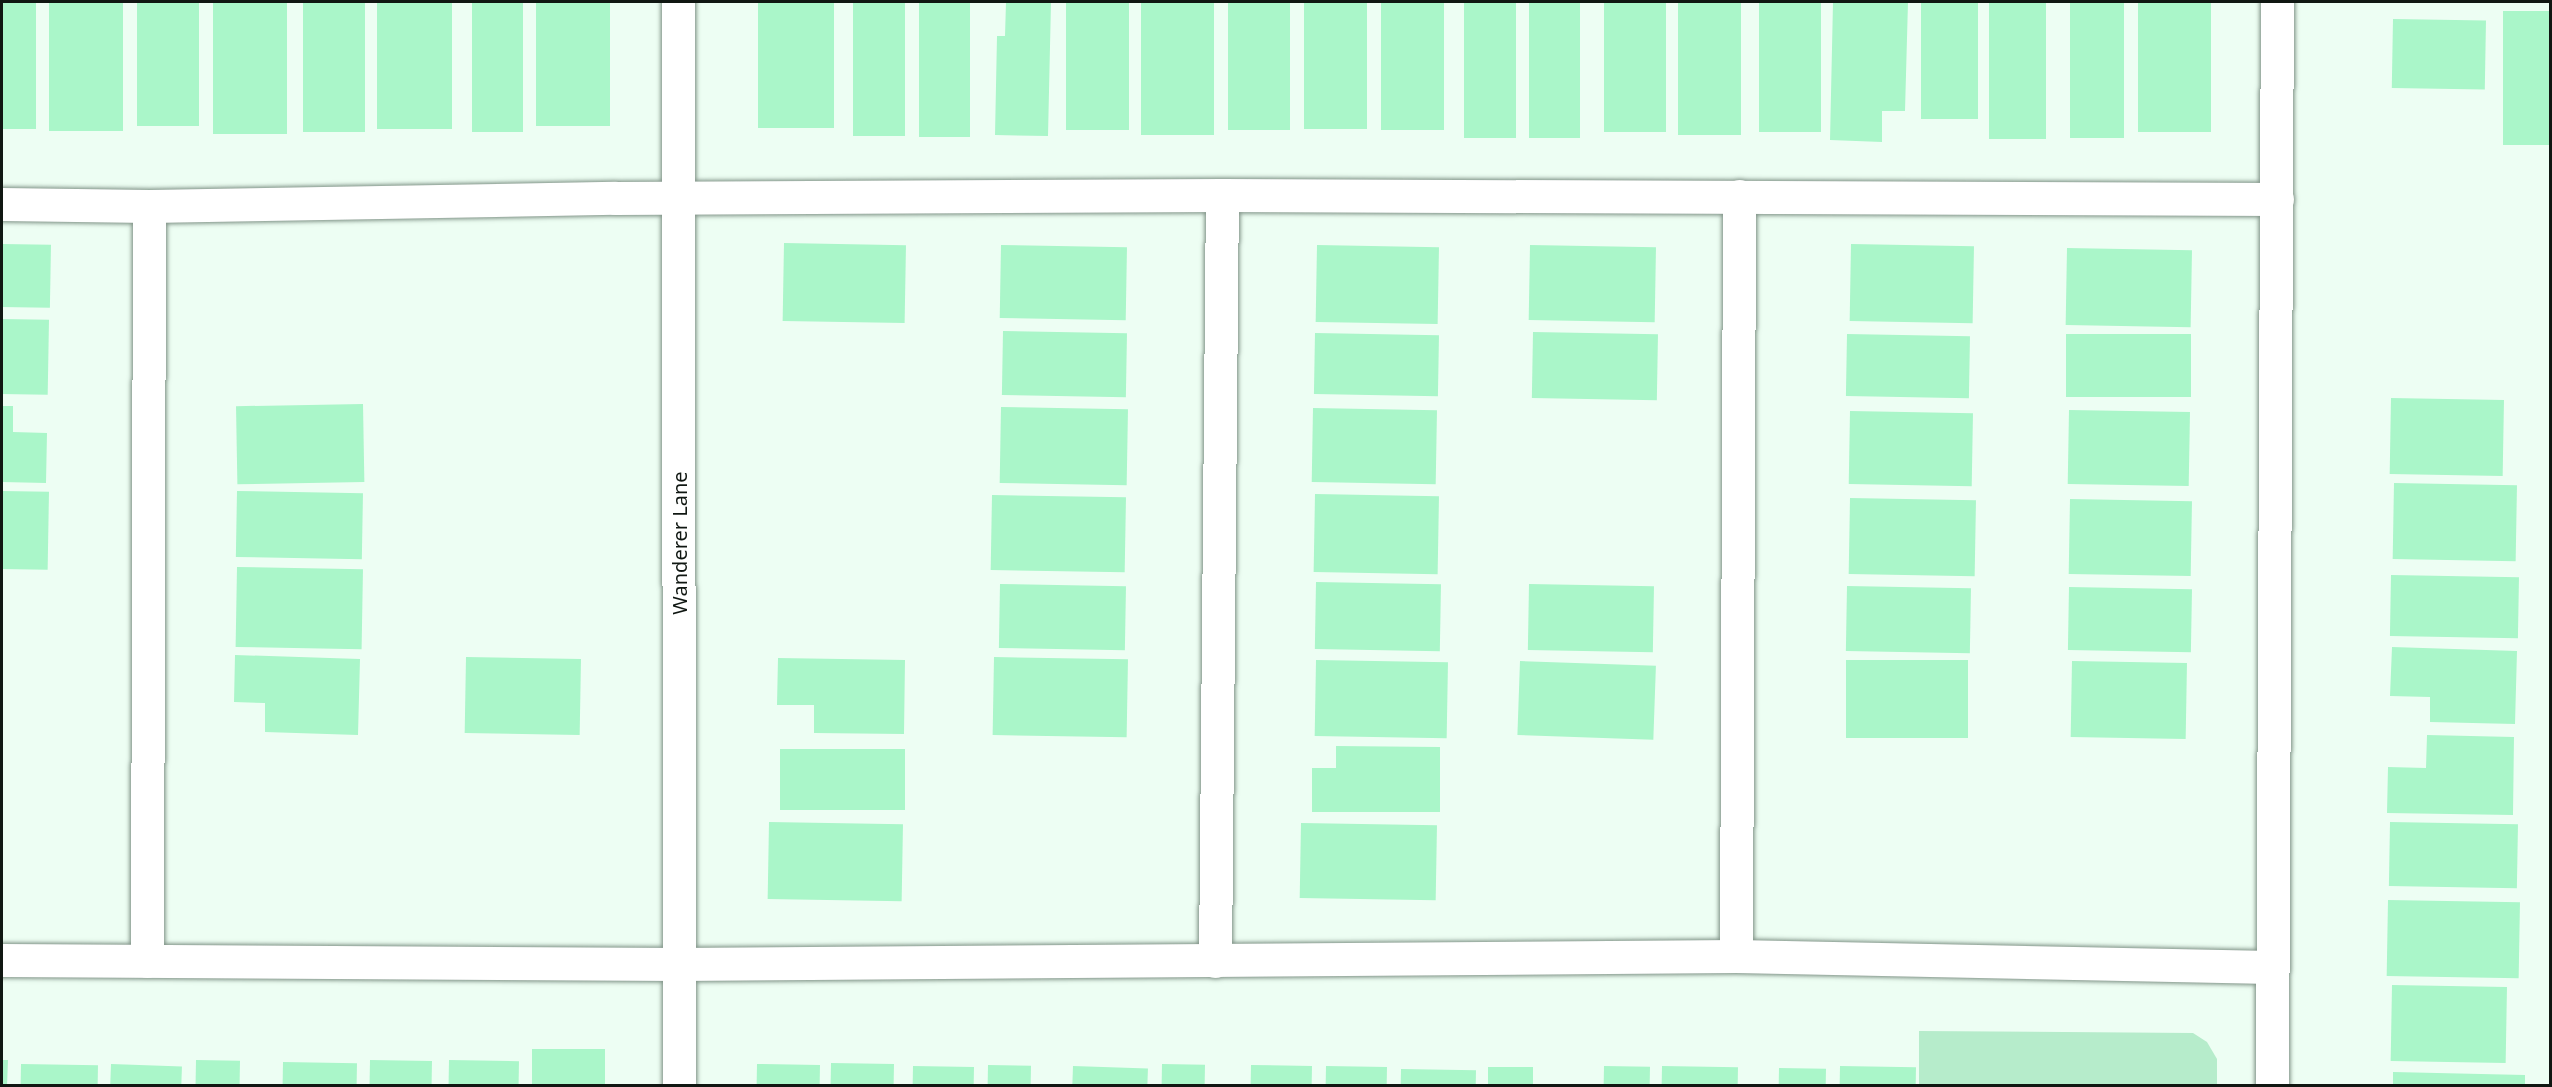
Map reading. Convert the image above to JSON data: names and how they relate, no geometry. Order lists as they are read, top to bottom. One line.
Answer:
{"streets":{"street":["Wanderer Lane"]}}
